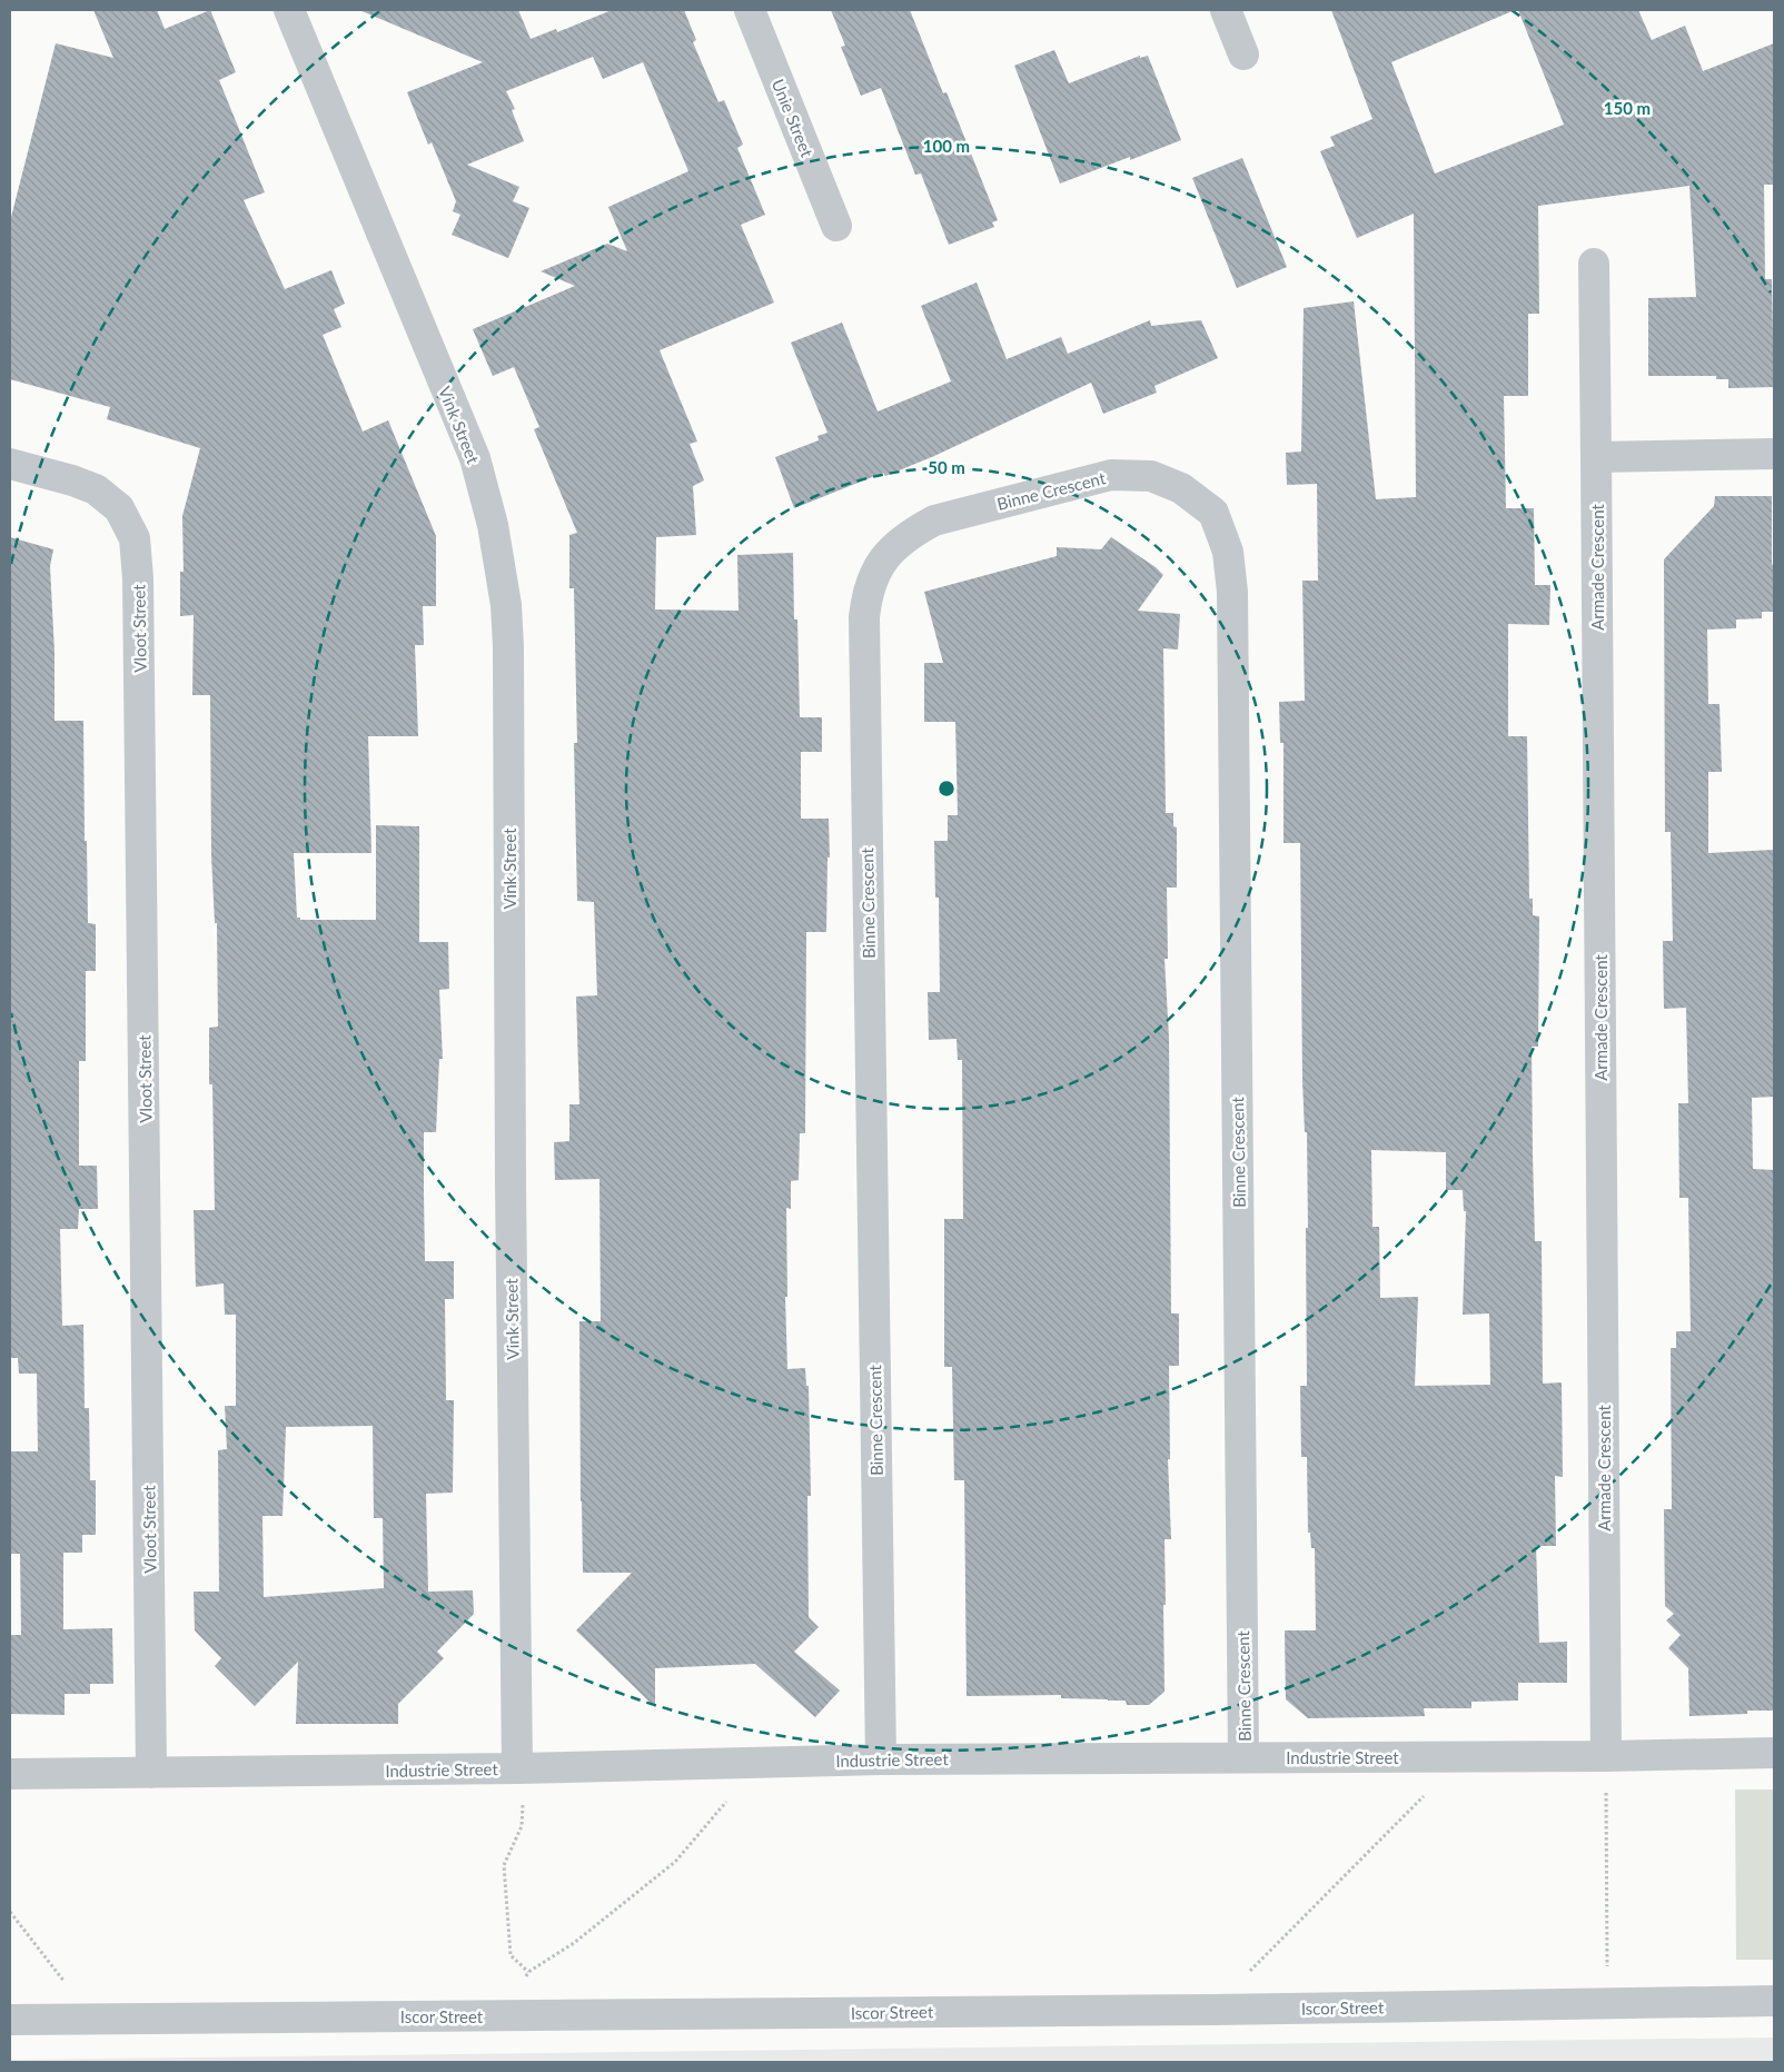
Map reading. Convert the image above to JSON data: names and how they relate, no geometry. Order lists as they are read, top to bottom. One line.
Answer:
{"streets":{"street":["Unie Street","Vink Street","Binne Crescent","Armade Crescent","Vloot Street","Industrie Street","Iscor Street"]},"crossings":[["Vink Street","Industrie Street"],["Binne Crescent","Industrie Street"],["Armade Crescent","Industrie Street"],["Vloot Street","Industrie Street"]],"rings":["150 m","100 m","50 m"]}
